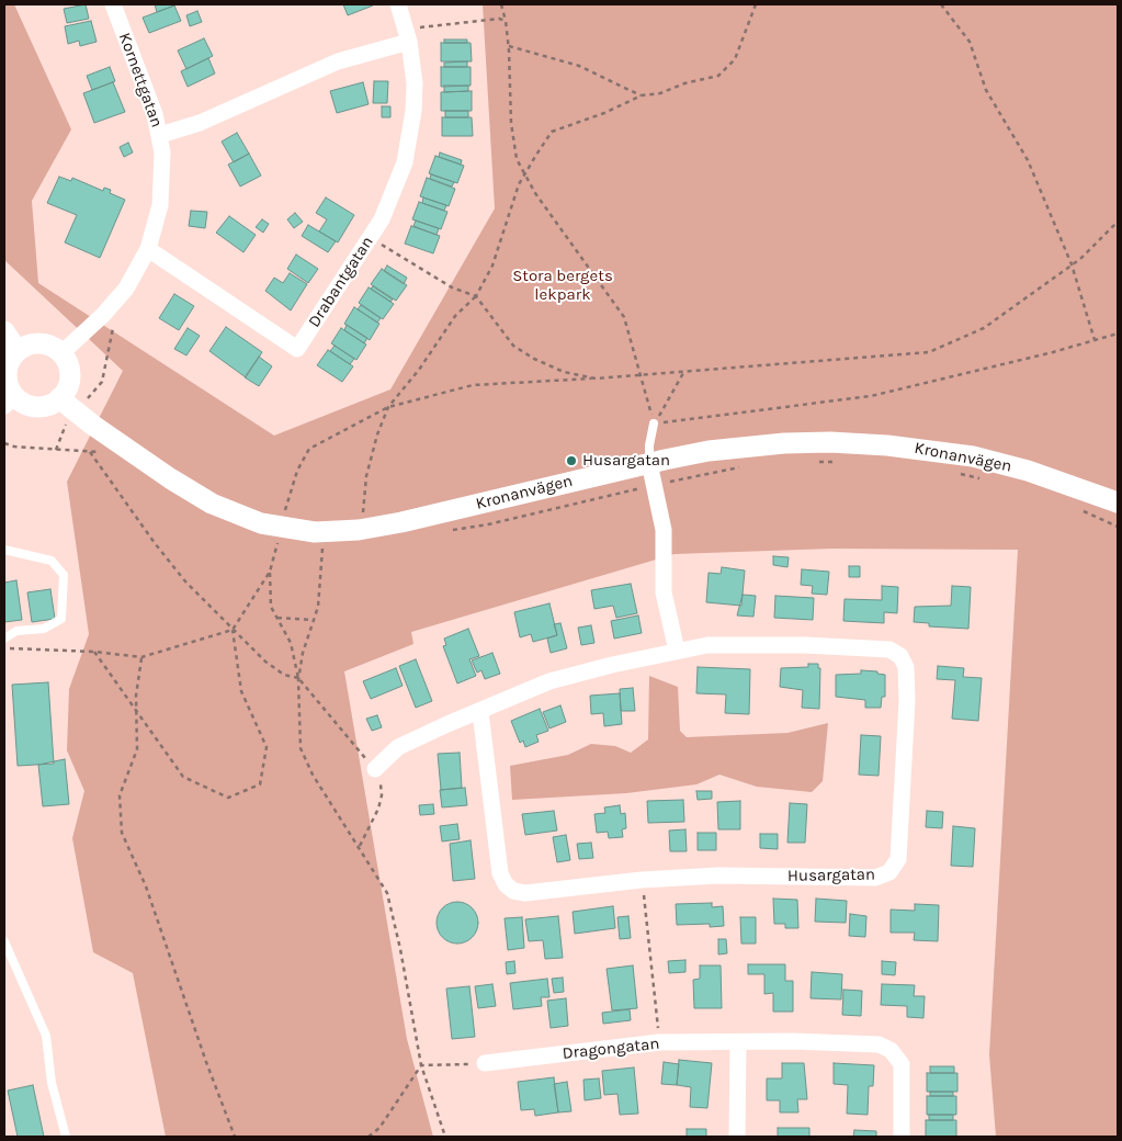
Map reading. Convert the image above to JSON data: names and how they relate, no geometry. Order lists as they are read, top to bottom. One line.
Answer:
{"streets":{"street":["Kornettgatan","Drabantgatan","Kronanvägen","Husargatan","Dragongatan"]},"crossings":[["Kornettgatan","Drabantgatan"],["Kornettgatan","Kronanvägen"]],"parks":["Stora bergets lekpark"],"places":["Husargatan"]}
